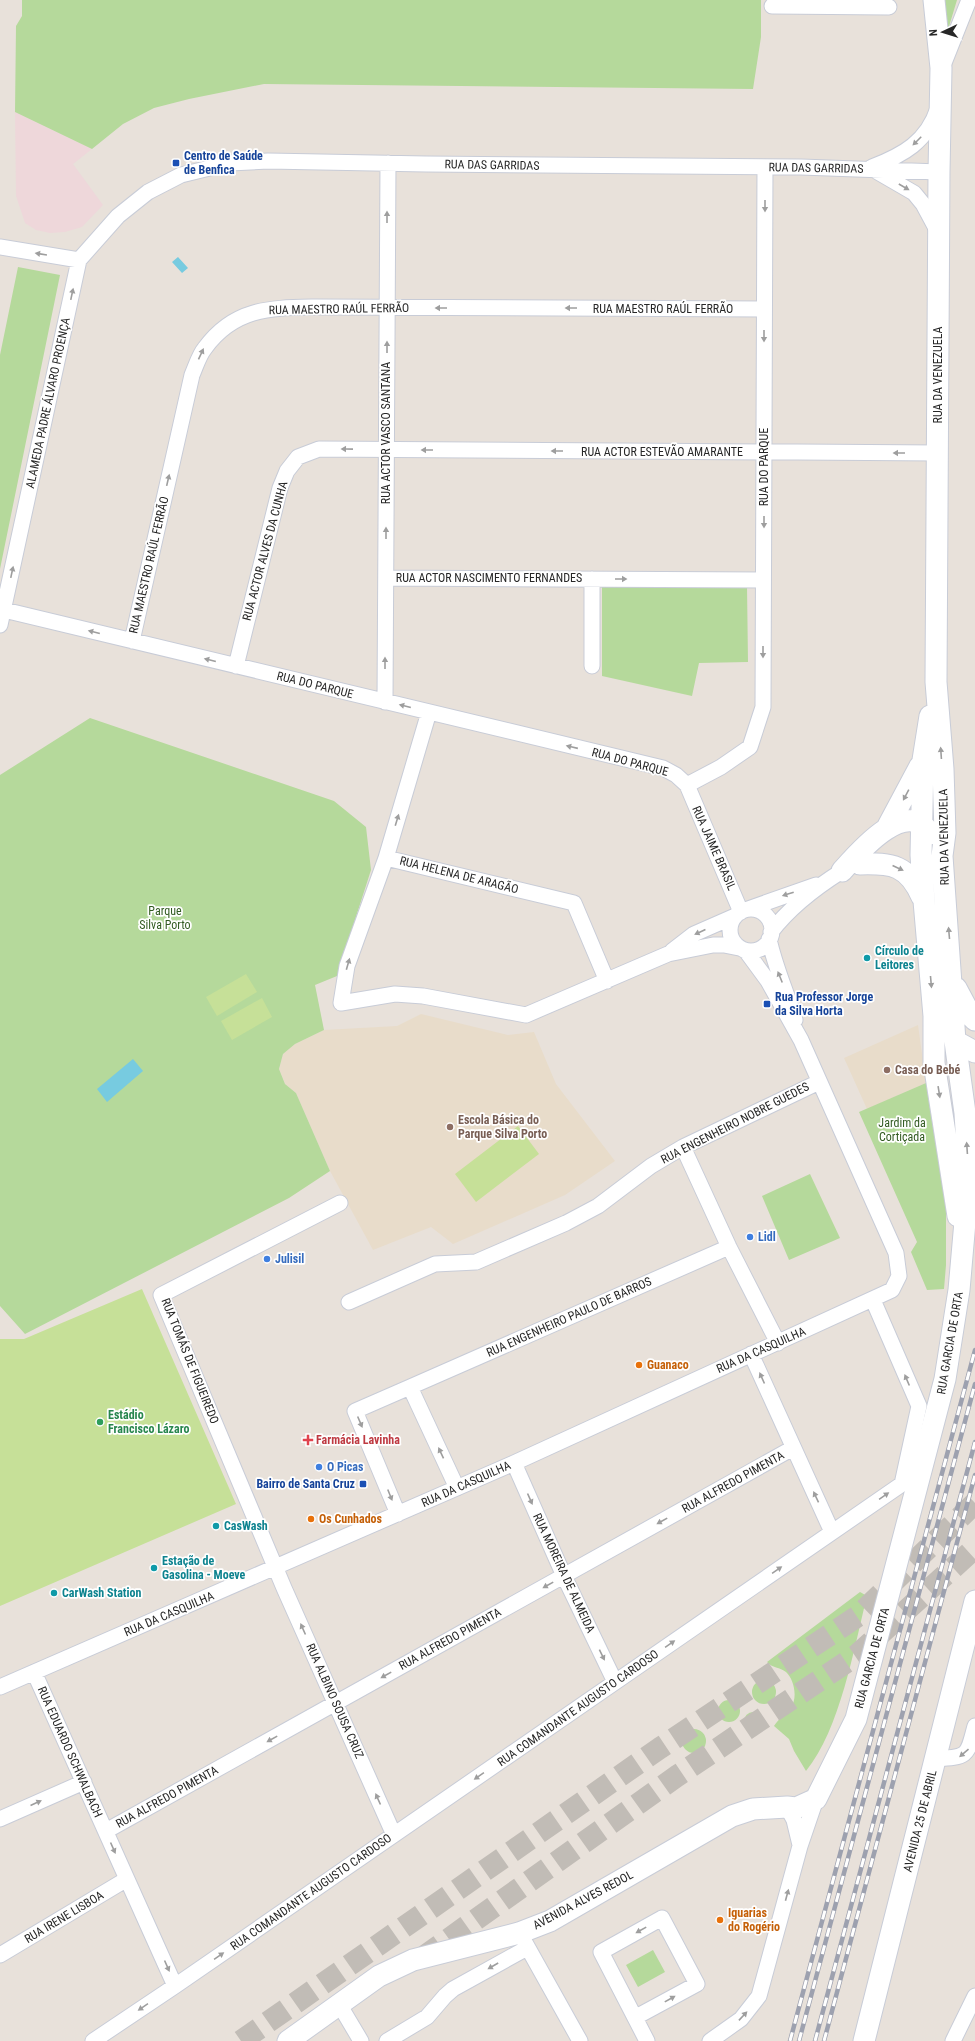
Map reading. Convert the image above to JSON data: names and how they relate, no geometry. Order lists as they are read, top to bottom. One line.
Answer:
{"streets":{"street":["RUA DAS GARRIDAS","RUA MAESTRO RAÚL FERRÃO","RUA DA VENEZUELA","ALAMEDA PADRE ÁLVARO PROENÇA","RUA ACTOR VASCO SANTANA","RUA ACTOR ESTEVÃO AMARANTE","RUA DO PARQUE","RUA ACTOR ALVES DA CUNHA","RUA ACTOR NASCIMENTO FERNANDES","RUA JAIME BRASIL","RUA HELENA DE ARAGÃO","RUA ENGENHEIRO NOBRE GUEDES","RUA ENGENHEIRO PAULO DE BARROS","RUA GARCIA DE ORTA","RUA DA CASQUILHA","RUA TOMÁS DE FIGUEIREDO","RUA ALFREDO PIMENTA","RUA MOREIRA DE ALMEIDA","RUA ALBINO SOUSA CRUZ","RUA COMANDANTE AUGUSTO CARDOSO","RUA EDUARDO SCHWALBACH","AVENIDA 25 DE ABRIL","AVENIDA ALVES REDOL","RUA IRENE LISBOA"]},"crossings":[["RUA DAS GARRIDAS","RUA DA VENEZUELA"],["RUA DAS GARRIDAS","ALAMEDA PADRE ÁLVARO PROENÇA"],["RUA DAS GARRIDAS","RUA ACTOR VASCO SANTANA"],["RUA DAS GARRIDAS","RUA DO PARQUE"],["RUA MAESTRO RAÚL FERRÃO","RUA ACTOR VASCO SANTANA"],["RUA MAESTRO RAÚL FERRÃO","RUA DO PARQUE"],["RUA DA VENEZUELA","RUA ACTOR ESTEVÃO AMARANTE"],["RUA DA VENEZUELA","RUA GARCIA DE ORTA"],["ALAMEDA PADRE ÁLVARO PROENÇA","RUA DO PARQUE"],["RUA ACTOR VASCO SANTANA","RUA ACTOR ESTEVÃO AMARANTE"],["RUA ACTOR VASCO SANTANA","RUA DO PARQUE"],["RUA ACTOR VASCO SANTANA","RUA ACTOR ALVES DA CUNHA"],["RUA ACTOR VASCO SANTANA","RUA ACTOR NASCIMENTO FERNANDES"],["RUA ACTOR ESTEVÃO AMARANTE","RUA DO PARQUE"],["RUA ACTOR ESTEVÃO AMARANTE","RUA ACTOR ALVES DA CUNHA"],["RUA DO PARQUE","RUA ACTOR ALVES DA CUNHA"],["RUA DO PARQUE","RUA ACTOR NASCIMENTO FERNANDES"],["RUA DO PARQUE","RUA JAIME BRASIL"],["RUA DO PARQUE","RUA HELENA DE ARAGÃO"],["RUA ENGENHEIRO NOBRE GUEDES","RUA DA CASQUILHA"],["RUA ENGENHEIRO PAULO DE BARROS","RUA DA CASQUILHA"],["RUA GARCIA DE ORTA","AVENIDA ALVES REDOL"],["RUA DA CASQUILHA","RUA TOMÁS DE FIGUEIREDO"],["RUA DA CASQUILHA","RUA MOREIRA DE ALMEIDA"],["RUA DA CASQUILHA","RUA ALBINO SOUSA CRUZ"],["RUA DA CASQUILHA","RUA COMANDANTE AUGUSTO CARDOSO"],["RUA DA CASQUILHA","RUA EDUARDO SCHWALBACH"],["RUA TOMÁS DE FIGUEIREDO","RUA ALBINO SOUSA CRUZ"],["RUA ALFREDO PIMENTA","RUA MOREIRA DE ALMEIDA"],["RUA ALFREDO PIMENTA","RUA ALBINO SOUSA CRUZ"],["RUA ALFREDO PIMENTA","RUA EDUARDO SCHWALBACH"],["RUA MOREIRA DE ALMEIDA","RUA COMANDANTE AUGUSTO CARDOSO"],["RUA ALBINO SOUSA CRUZ","RUA COMANDANTE AUGUSTO CARDOSO"],["RUA COMANDANTE AUGUSTO CARDOSO","RUA EDUARDO SCHWALBACH"],["RUA EDUARDO SCHWALBACH","RUA IRENE LISBOA"]],"one_way":["ALAMEDA PADRE ÁLVARO PROENÇA","RUA ACTOR VASCO SANTANA","RUA ACTOR ESTEVÃO AMARANTE","RUA ACTOR ALVES DA CUNHA","RUA ACTOR NASCIMENTO FERNANDES","RUA HELENA DE ARAGÃO","RUA ALFREDO PIMENTA","RUA MOREIRA DE ALMEIDA","RUA ALBINO SOUSA CRUZ","RUA EDUARDO SCHWALBACH"],"parks":["Parque Silva Porto","Jardim da Cortiçada"],"places":{"transit":["Centro de Saúde de Benfica","Rua Professor Jorge da Silva Horta","Bairro de Santa Cruz"],"other":["Círculo de Leitores","Casa do Bebé","Escola Básica do Parque Silva Porto","Lidl","Julisil","Guanaco","Estádio Francisco Lázaro","O Picas","Os Cunhados","CasWash","Estação de Gasolina - Moeve","CarWash Station","Iguarias do Rogério"],"health":["Farmácia Lavinha"]},"north":"left"}
